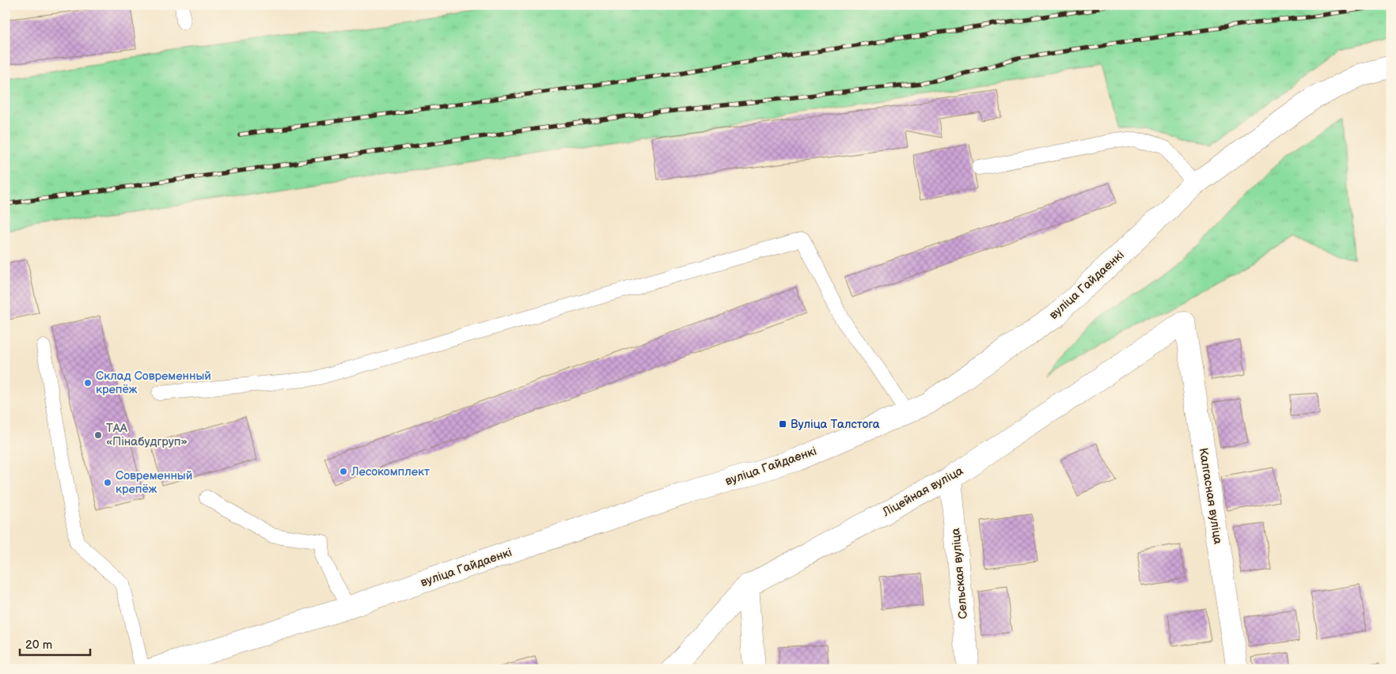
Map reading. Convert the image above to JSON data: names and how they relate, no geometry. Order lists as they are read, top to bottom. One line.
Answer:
{"streets":{"street":["вуліца Гайдаенкі","Ліцейная вуліца","Калгасная вуліца","Сельская вуліца"]},"crossings":[["Ліцейная вуліца","Калгасная вуліца"],["Ліцейная вуліца","Сельская вуліца"]],"places":{"other":["Склад Современный крепёж","ТАА «Пінабудгруп»","Лесокомплект","Современный крепёж"],"transit":["Вуліца Талстога"]},"scale_bar":"20 m"}
